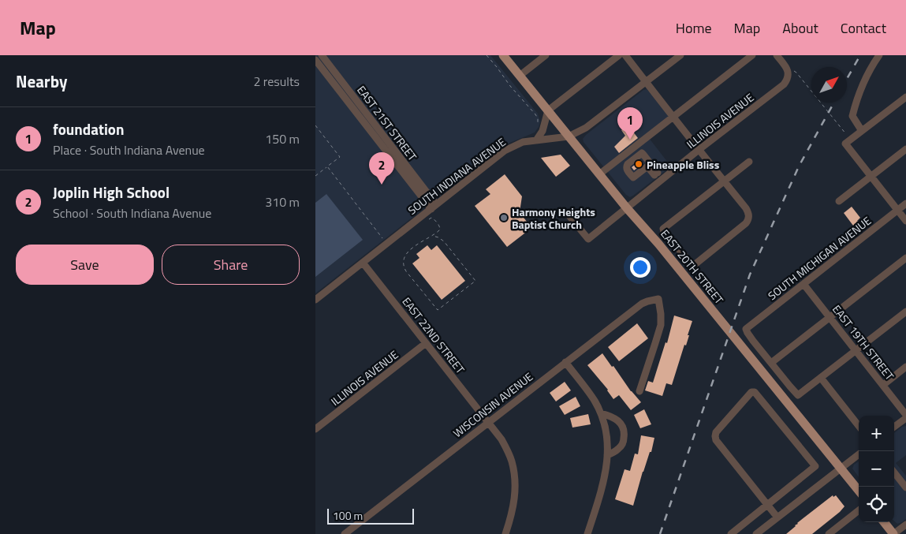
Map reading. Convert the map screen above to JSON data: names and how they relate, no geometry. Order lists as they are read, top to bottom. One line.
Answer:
{"streets":{"main road":["EAST 20TH STREET"],"street":["ILLINOIS AVENUE","EAST 21ST STREET","SOUTH INDIANA AVENUE","SOUTH MICHIGAN AVENUE","EAST 22ND STREET","EAST 19TH STREET","WISCONSIN AVENUE"]},"crossings":[["ILLINOIS AVENUE","EAST 20TH STREET"],["ILLINOIS AVENUE","EAST 22ND STREET"],["EAST 21ST STREET","SOUTH INDIANA AVENUE"],["SOUTH INDIANA AVENUE","EAST 20TH STREET"],["SOUTH INDIANA AVENUE","EAST 22ND STREET"],["SOUTH MICHIGAN AVENUE","EAST 19TH STREET"],["EAST 22ND STREET","WISCONSIN AVENUE"]],"places":["Pineapple Bliss","Harmony Heights Baptist Church"],"scale_bar":"100 m","north":"top right","page":{"header":"Map","nav":["Home","Map","About","Contact"],"heading":["Nearby","2 results"],"list":[{"mark":"1","name":"foundation","note":"Place · South Indiana Avenue","value":"150 m"},{"mark":"2","name":"Joplin High School","note":"School · South Indiana Avenue","value":"310 m"}],"pins":["1","2"],"buttons":["Save","Share"],"map_buttons":["+","−"],"scale":"100 m"}}
